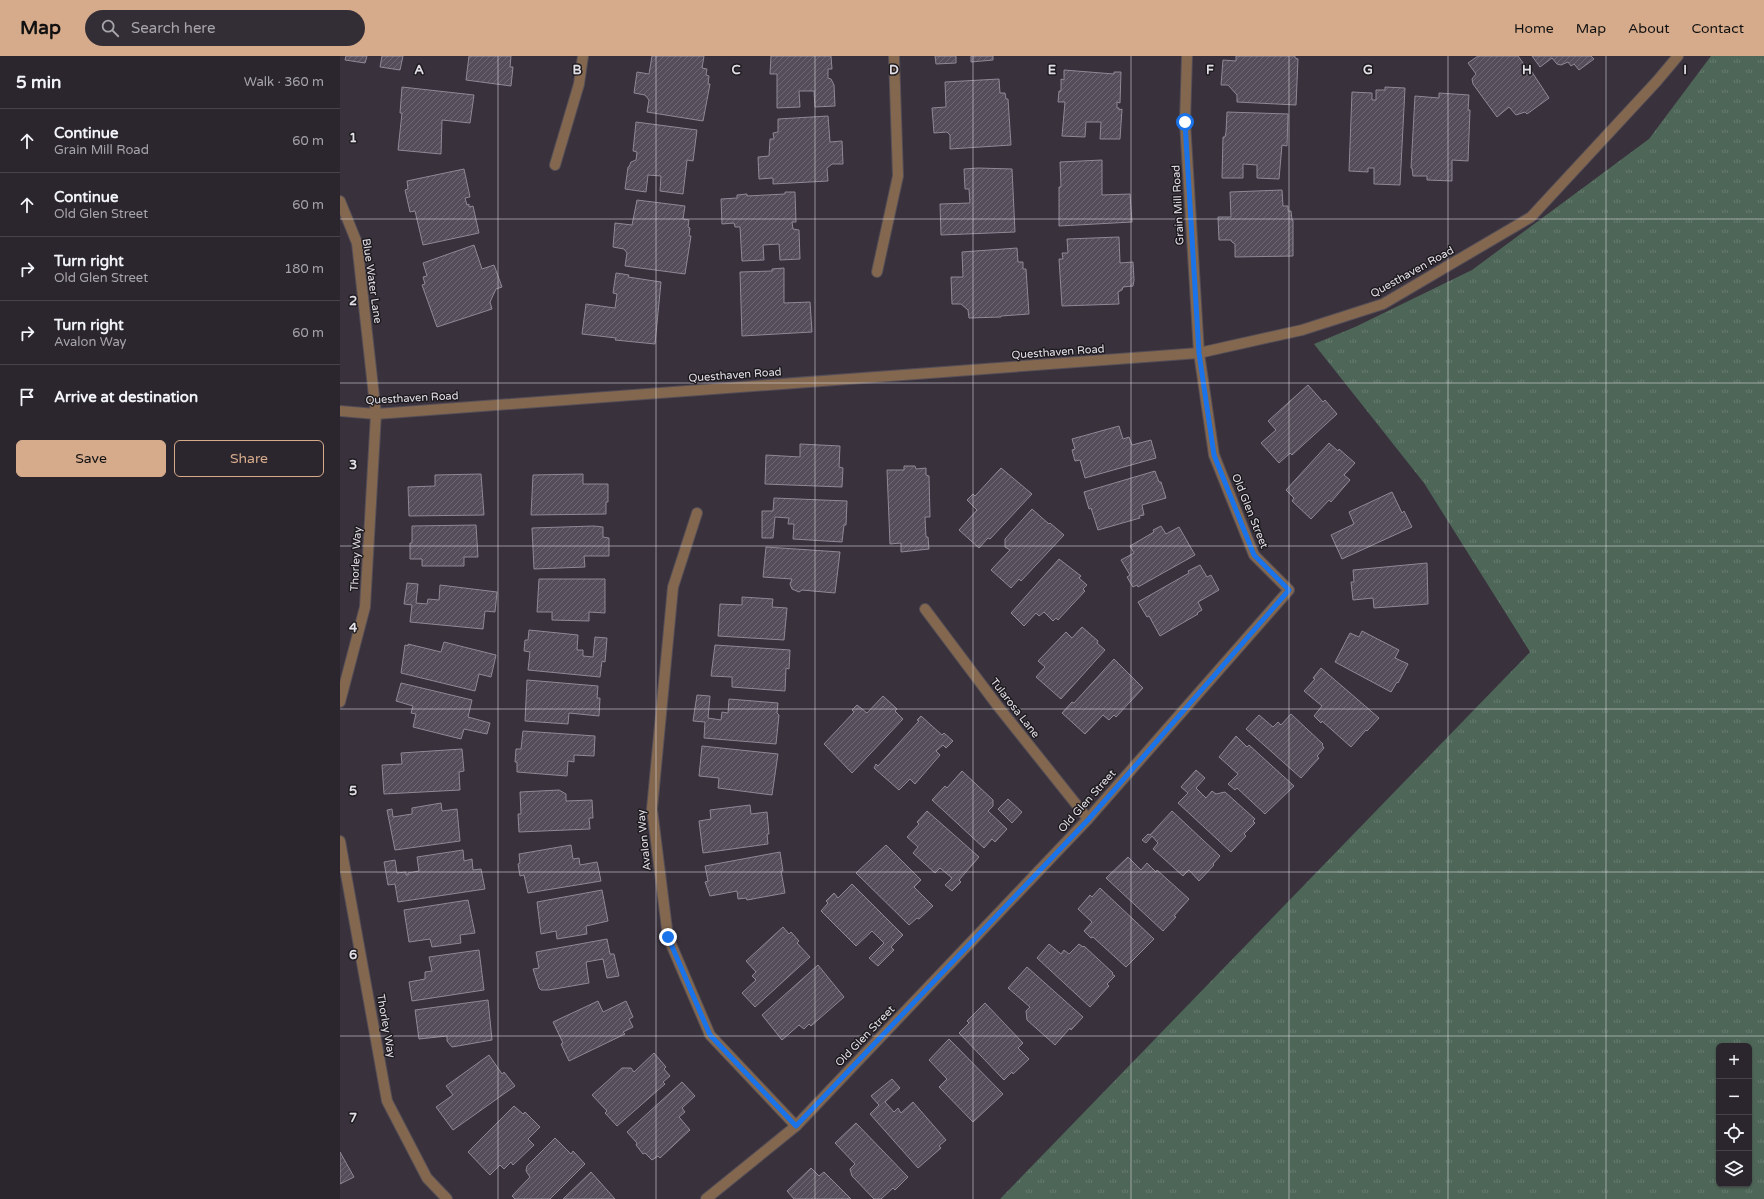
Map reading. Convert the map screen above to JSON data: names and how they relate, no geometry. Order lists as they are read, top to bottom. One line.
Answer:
{"streets":{"street":["Grain Mill Road","Questhaven Road","Blue Water Lane","Old Glen Street","Thorley Way","Tularosa Lane","Avalon Way"]},"crossings":[["Grain Mill Road","Questhaven Road"],["Grain Mill Road","Old Glen Street"],["Questhaven Road","Blue Water Lane"],["Questhaven Road","Old Glen Street"],["Questhaven Road","Thorley Way"],["Blue Water Lane","Thorley Way"],["Old Glen Street","Tularosa Lane"],["Old Glen Street","Avalon Way"]],"page":{"header":"Map","search":"Search here","nav":["Home","Map","About","Contact"],"heading":["5 min","Walk · 360 m"],"list":[["Continue","Grain Mill Road","60 m"],["Continue","Old Glen Street","60 m"],["Turn right","Old Glen Street","180 m"],["Turn right","Avalon Way","60 m"],"Arrive at destination"],"buttons":["Save","Share"],"map_buttons":["+","−"]},"grid":{"columns":["A","B","C","D","E","F","G","H","I"],"rows":["1","2","3","4","5","6","7"]}}
